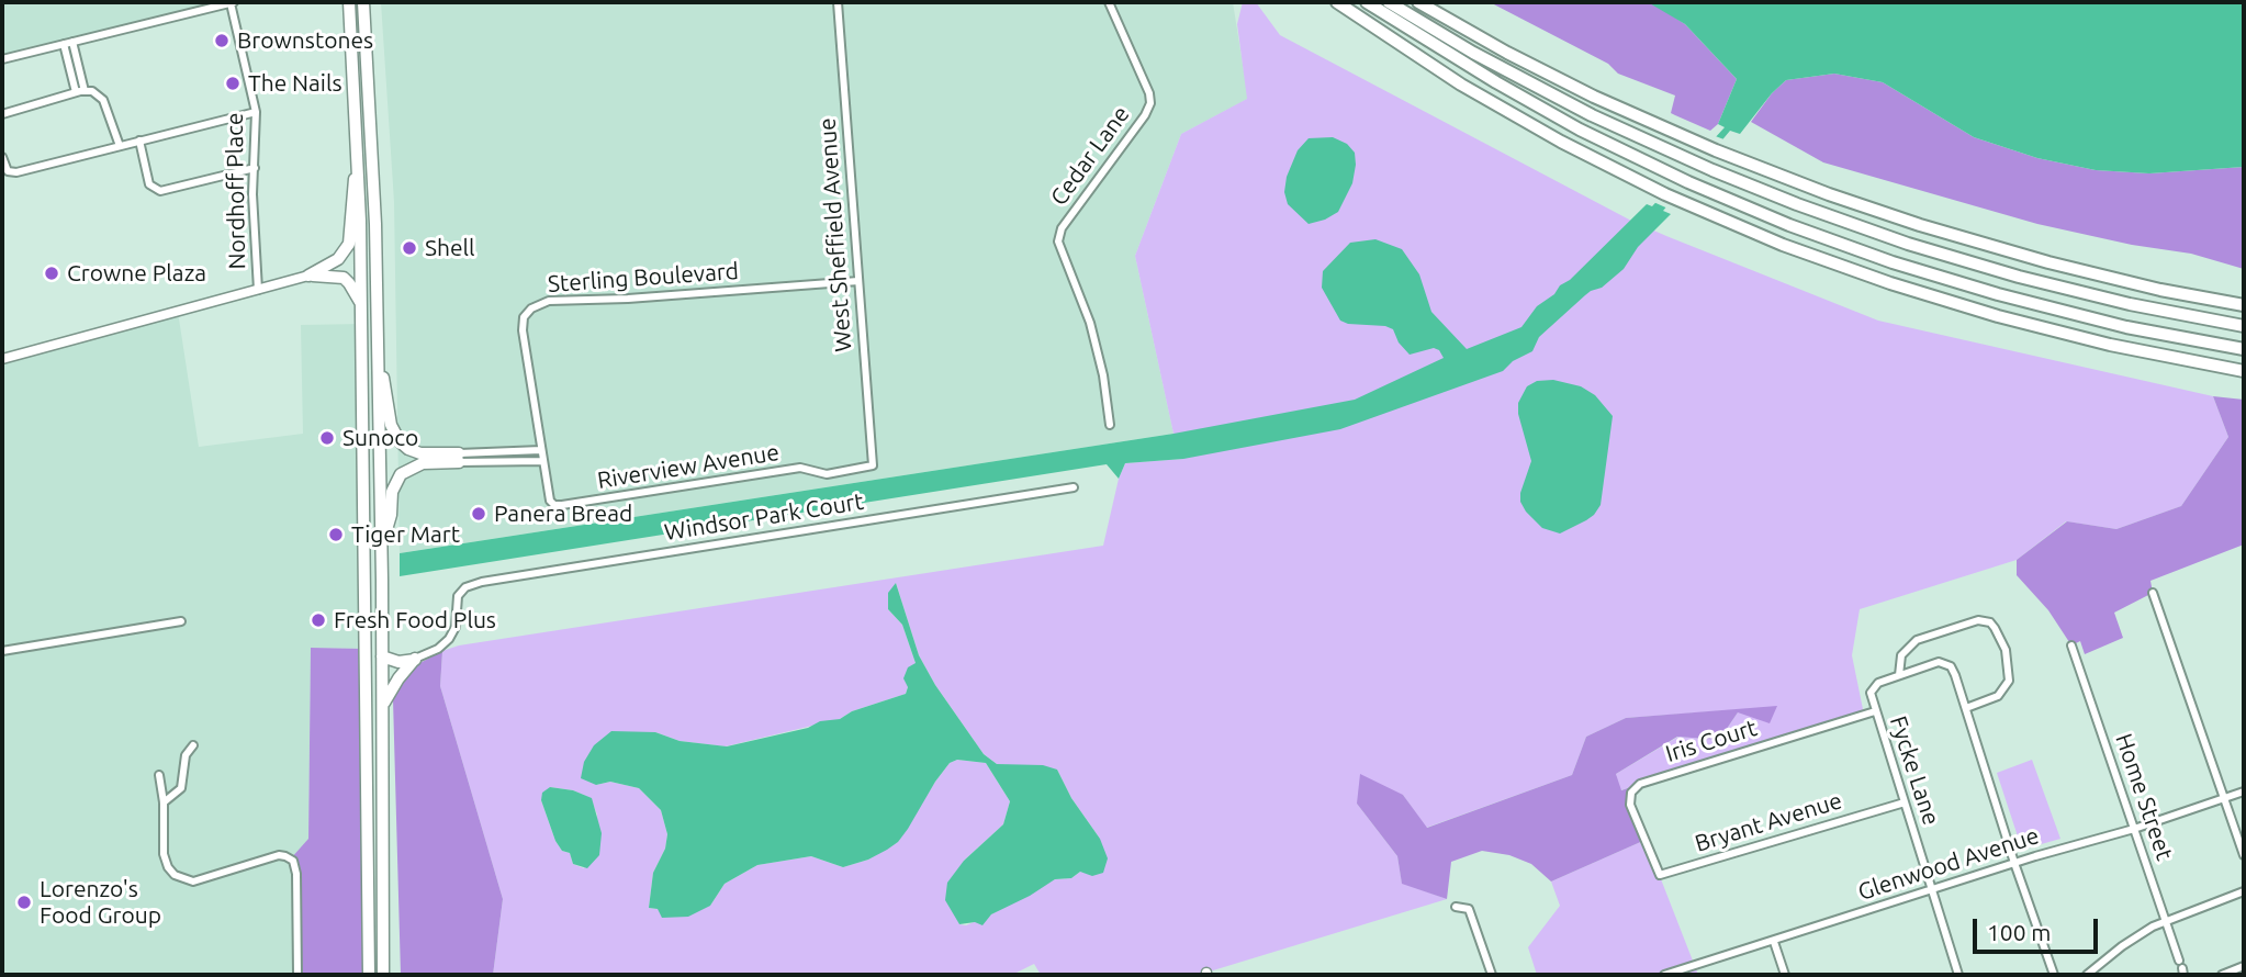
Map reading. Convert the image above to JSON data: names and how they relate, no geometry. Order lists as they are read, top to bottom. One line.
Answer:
{"streets":{"street":["Cedar Lane","Nordhoff Place","West Sheffield Avenue","Sterling Boulevard","Riverview Avenue","Windsor Park Court","Iris Court","Fycke Lane","Home Street","Bryant Avenue","Glenwood Avenue"]},"crossings":[["West Sheffield Avenue","Sterling Boulevard"],["West Sheffield Avenue","Riverview Avenue"],["Sterling Boulevard","Riverview Avenue"],["Iris Court","Fycke Lane"],["Iris Court","Bryant Avenue"],["Fycke Lane","Bryant Avenue"],["Fycke Lane","Glenwood Avenue"],["Home Street","Glenwood Avenue"]],"places":["Brownstones","The Nails","Shell","Crowne Plaza","Sunoco","Panera Bread","Tiger Mart","Fresh Food Plus","Lorenzo's Food Group"],"scale_bar":"100 m"}
